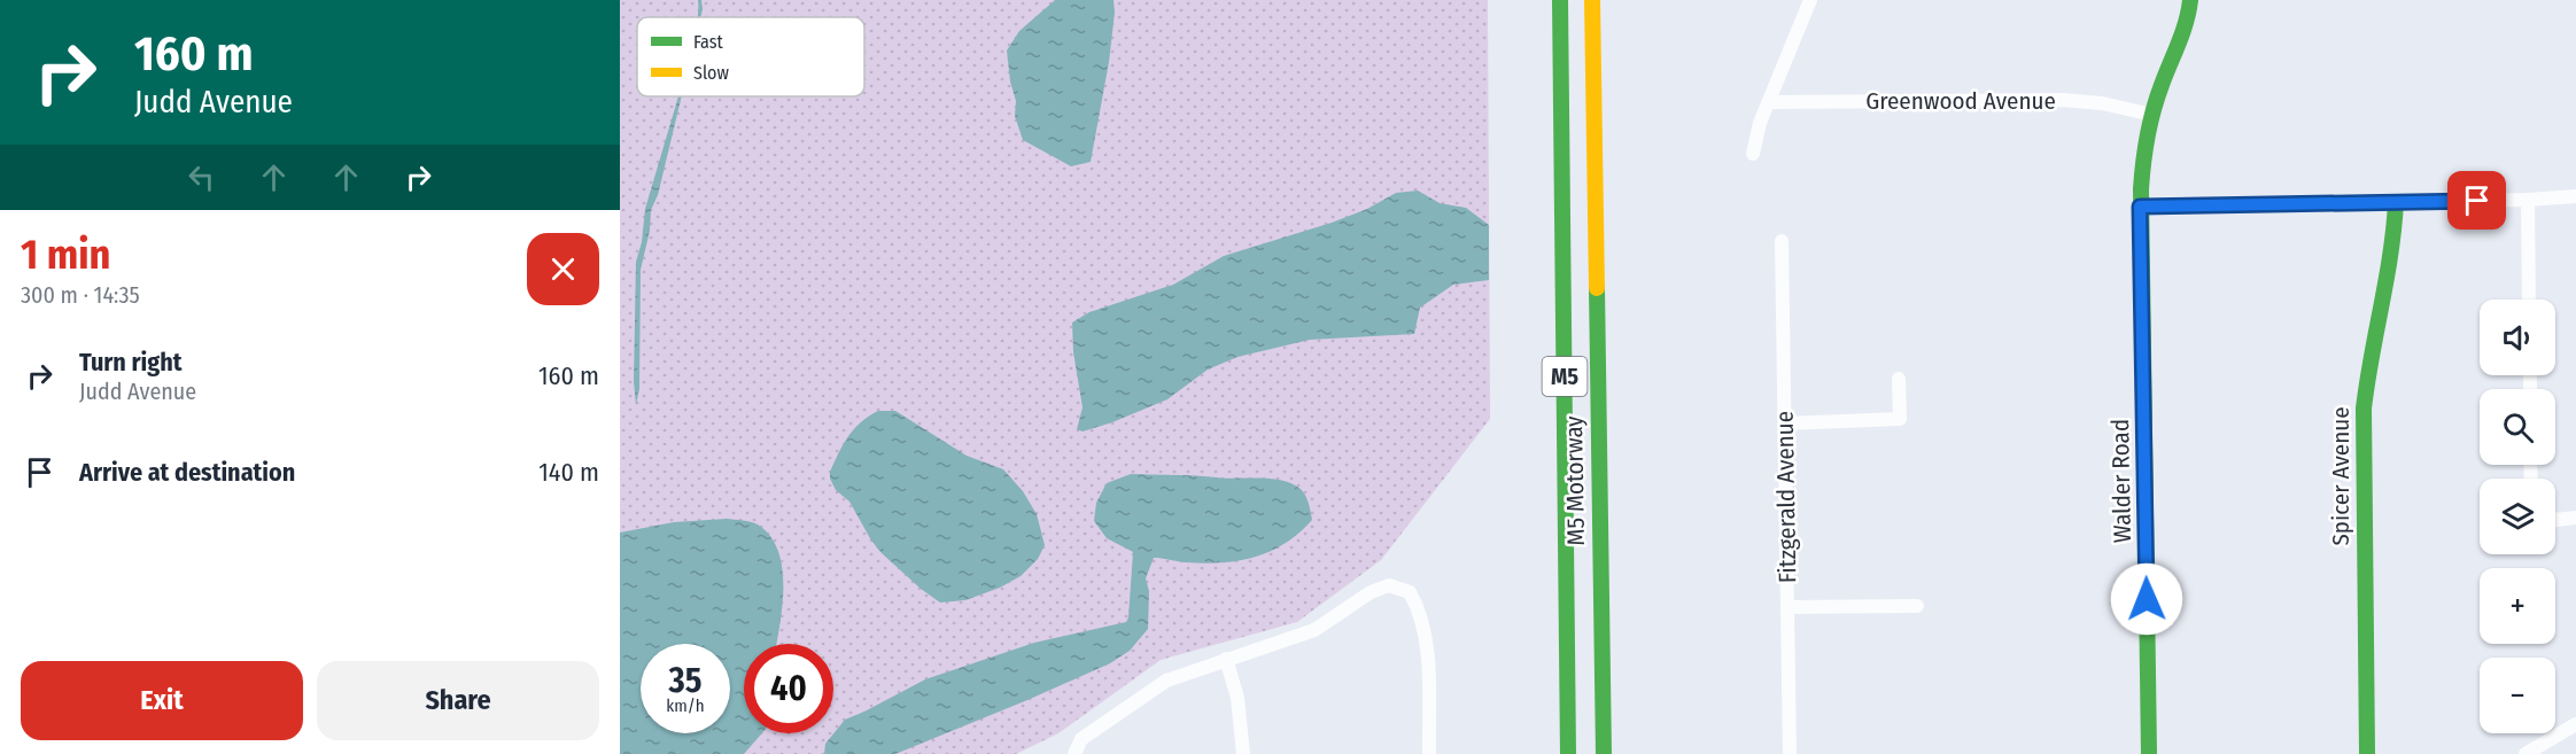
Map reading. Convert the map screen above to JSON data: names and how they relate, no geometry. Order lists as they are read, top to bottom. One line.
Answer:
{"streets":{"main road":["M5","Spicer Avenue","M5 Motorway","Walder Road"],"street":["Greenwood Avenue","Fitzgerald Avenue"]},"crossings":[["Greenwood Avenue","Walder Road"]],"legend":["Fast","Slow"],"page":{"turn":["160 m","Judd Avenue"],"heading":["1 min","300 m · 14:35"],"map_buttons":["+","−"],"list":[{"name":"Turn right","note":"Judd Avenue","value":"160 m"},{"name":"Arrive at destination","value":"140 m"}],"speed":"35 km/h","limit":"40","buttons":["Exit","Share"]}}
